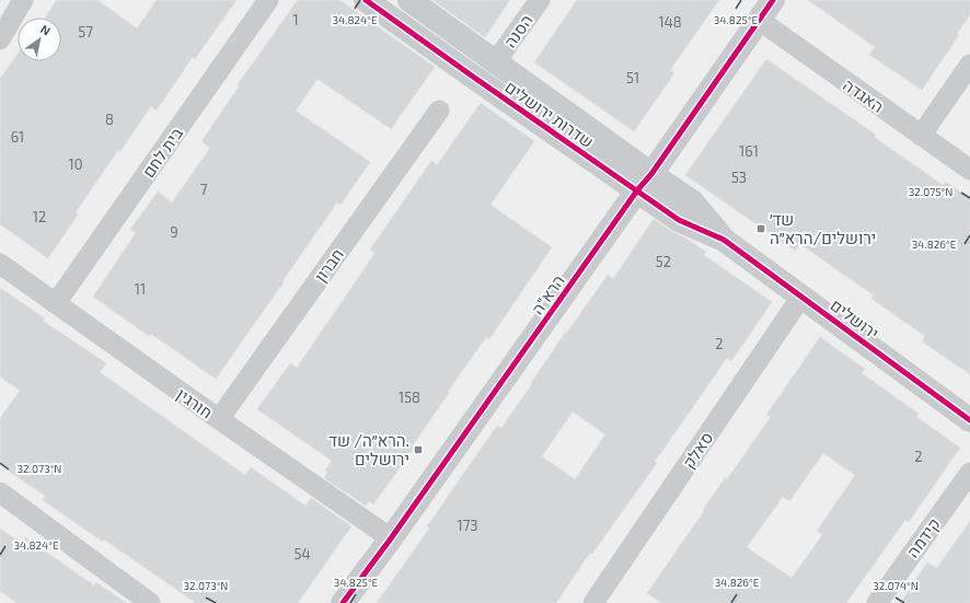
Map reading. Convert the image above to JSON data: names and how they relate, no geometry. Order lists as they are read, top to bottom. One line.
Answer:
{"streets":{"street":["הסנה","האגדה","שדרות ירושלים","בית לחם","חברון","הרא\"ה","ירושלים","חורגין","סאלק","קידמה"]},"crossings":[["הסנה","שדרות ירושלים"],["האגדה","הרא\"ה"],["שדרות ירושלים","הרא\"ה"],["שדרות ירושלים","ירושלים"],["בית לחם","חורגין"],["חברון","חורגין"],["הרא\"ה","חורגין"],["ירושלים","סאלק"]],"places":{"transit":["שד׳ ירושלים/הרא״ה","הרא״ה/ שד. ירושלים"]},"house_numbers":["1","148","57","51","8","61","161","10","53","7","12","9","52","11","2","158","2","173","54"],"north":"top right","coordinates":["34.824°E","34.825°E","32.075°N","34.826°E","32.073°N","32.074°N"]}
